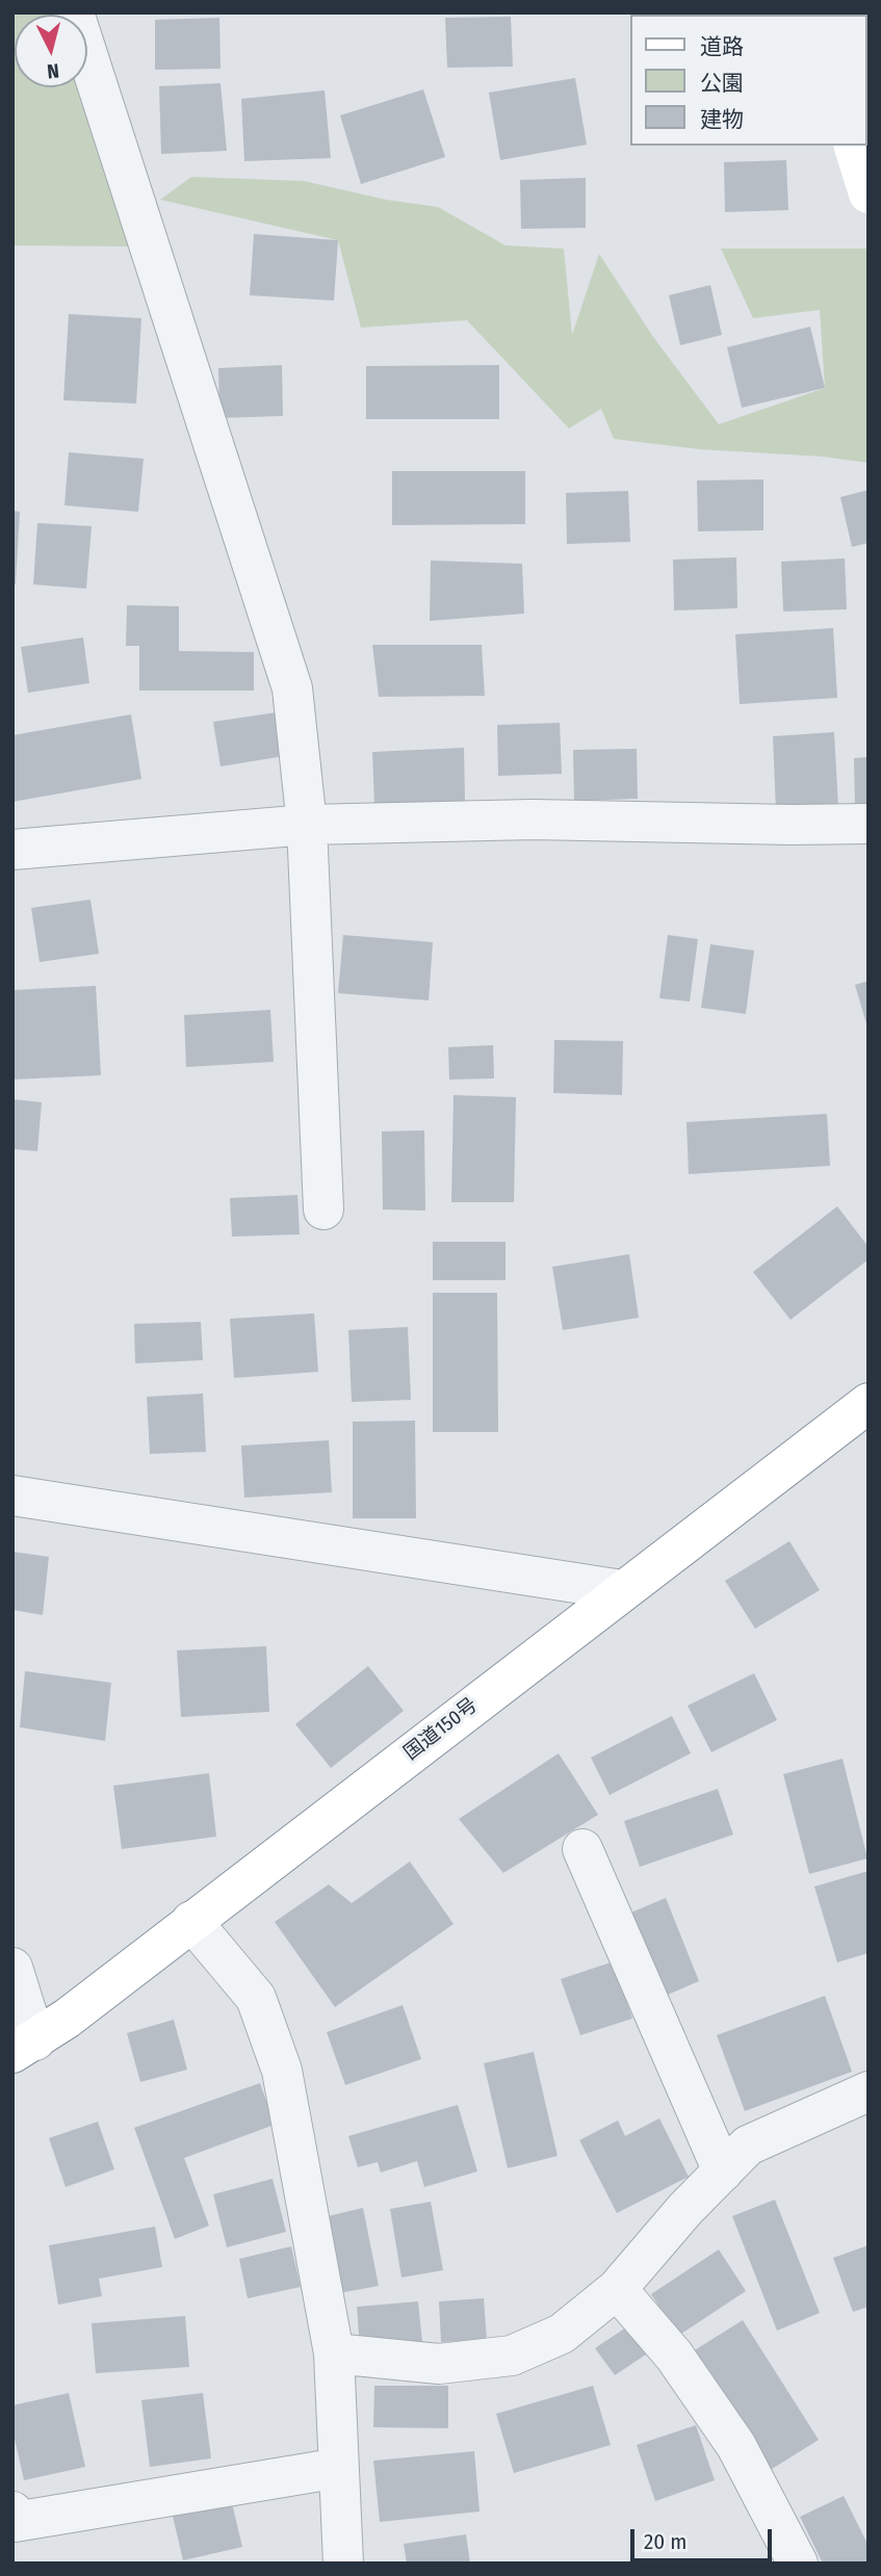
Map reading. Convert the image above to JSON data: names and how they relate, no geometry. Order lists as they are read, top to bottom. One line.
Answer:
{"streets":{"main road":["国道150号"]},"legend":["道路","公園","建物"],"scale_bar":"20 m","north":"bottom"}
